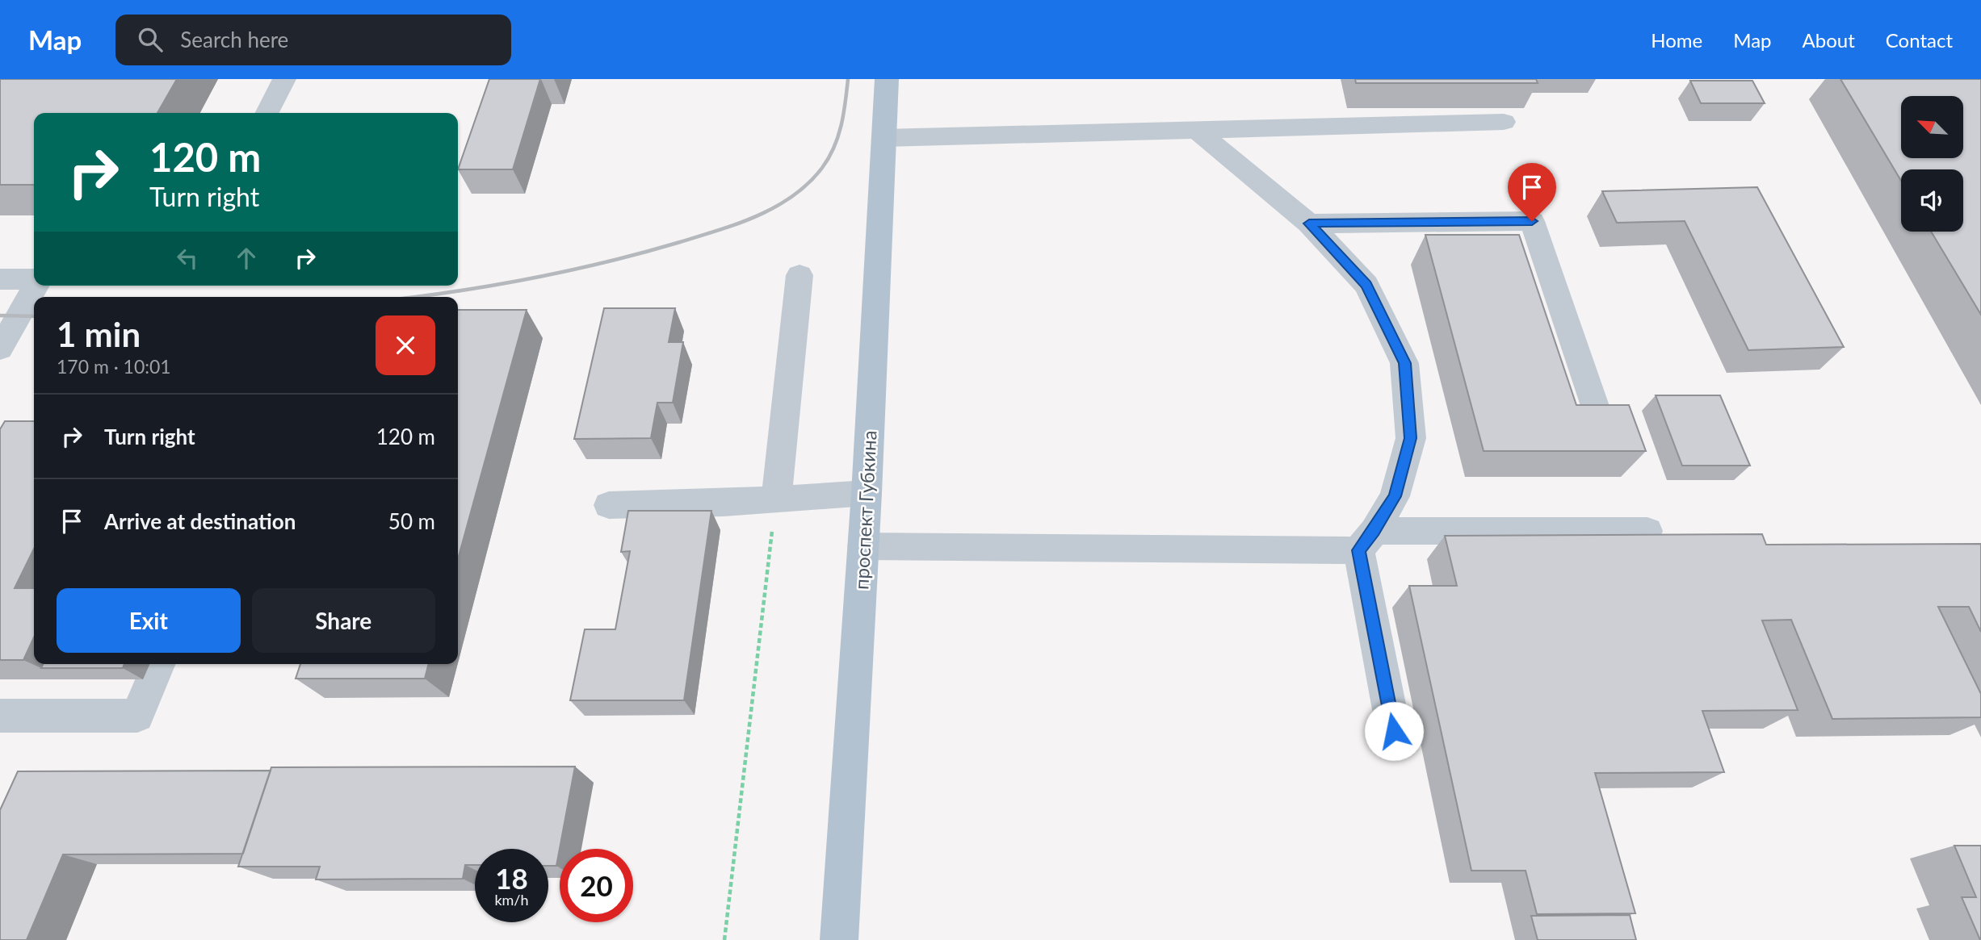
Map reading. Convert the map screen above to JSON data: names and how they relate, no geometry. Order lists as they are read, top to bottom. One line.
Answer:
{"streets":{"main road":["проспект Губкина"]},"north":"top left","page":{"header":"Map","search":"Search here","nav":["Home","Map","About","Contact"],"turn":["120 m","Turn right"],"heading":["1 min","170 m · 10:01"],"list":[{"name":"Turn right","value":"120 m"},{"name":"Arrive at destination","value":"50 m"}],"buttons":["Exit","Share"],"speed":"18 km/h","limit":"20"}}
